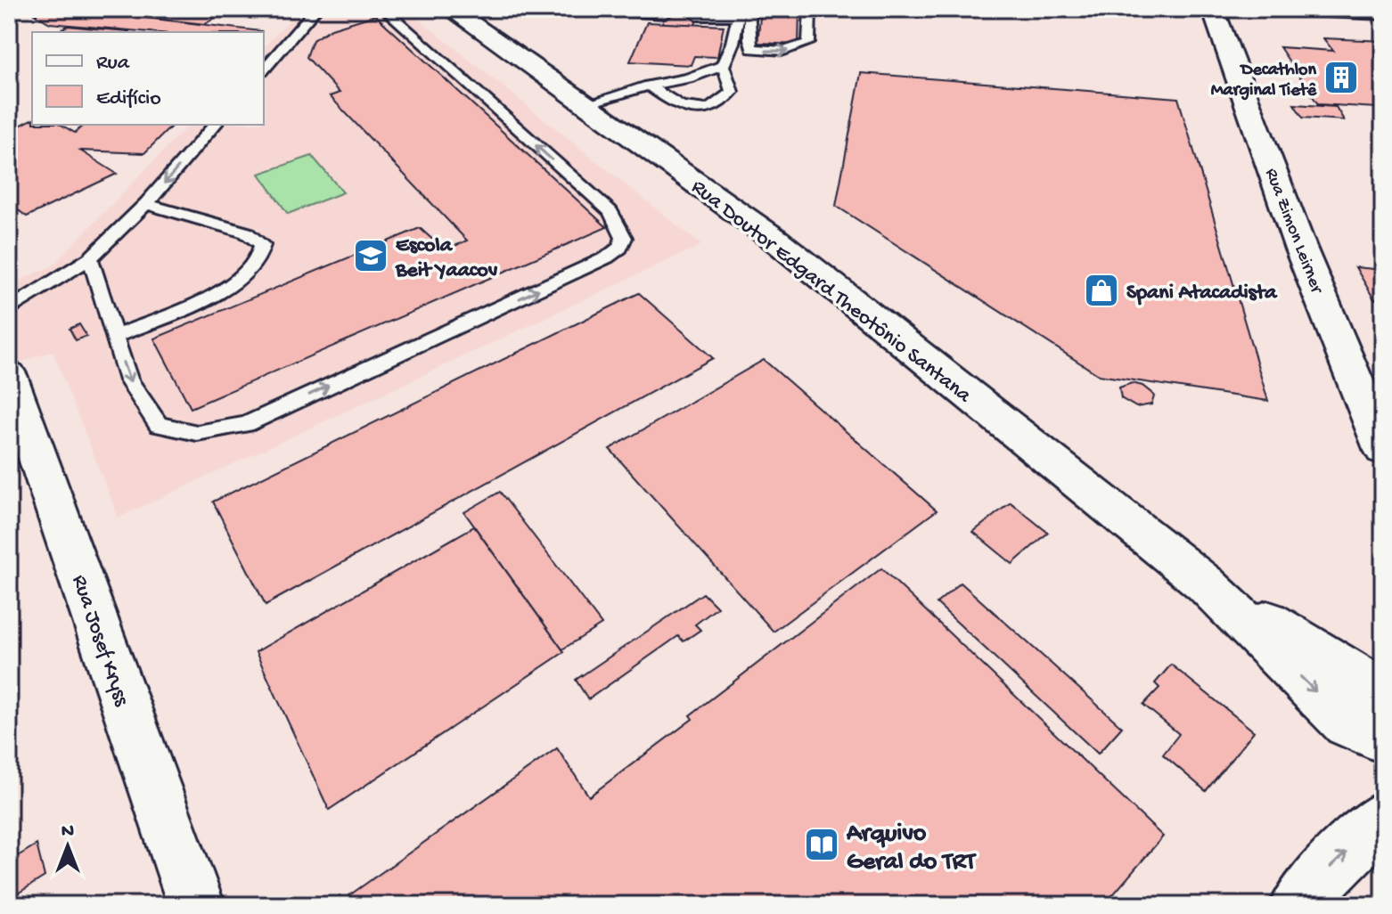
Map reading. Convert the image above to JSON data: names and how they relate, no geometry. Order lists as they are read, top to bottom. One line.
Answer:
{"streets":{"street":["Rua Zimon Leirner","Rua Doutor Edgard Theotônio Santana","Rua Josef Kryss"]},"places":{"building":["Decathlon Marginal Tietê"],"school or university":["Escola Beit Yaacov"],"shop":["Spani Atacadista"],"library":["Arquivo Geral do TRT"]},"legend":["Rua","Edifício"],"north":"top"}
